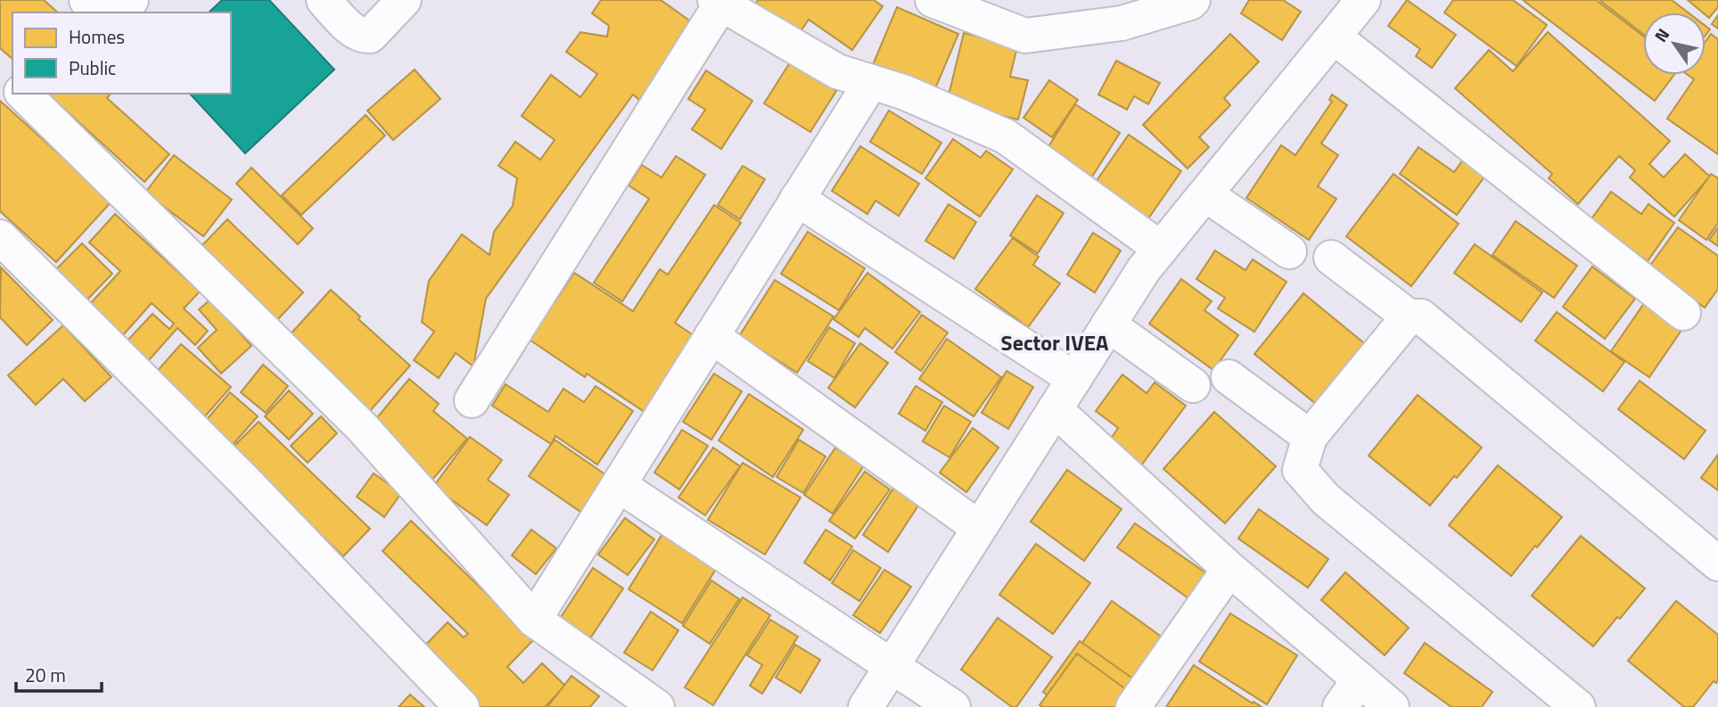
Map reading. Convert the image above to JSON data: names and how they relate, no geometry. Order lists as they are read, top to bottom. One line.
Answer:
{"districts":["Sector IVEA"],"legend":["Homes","Public"],"scale_bar":"20 m","north":"top left"}
